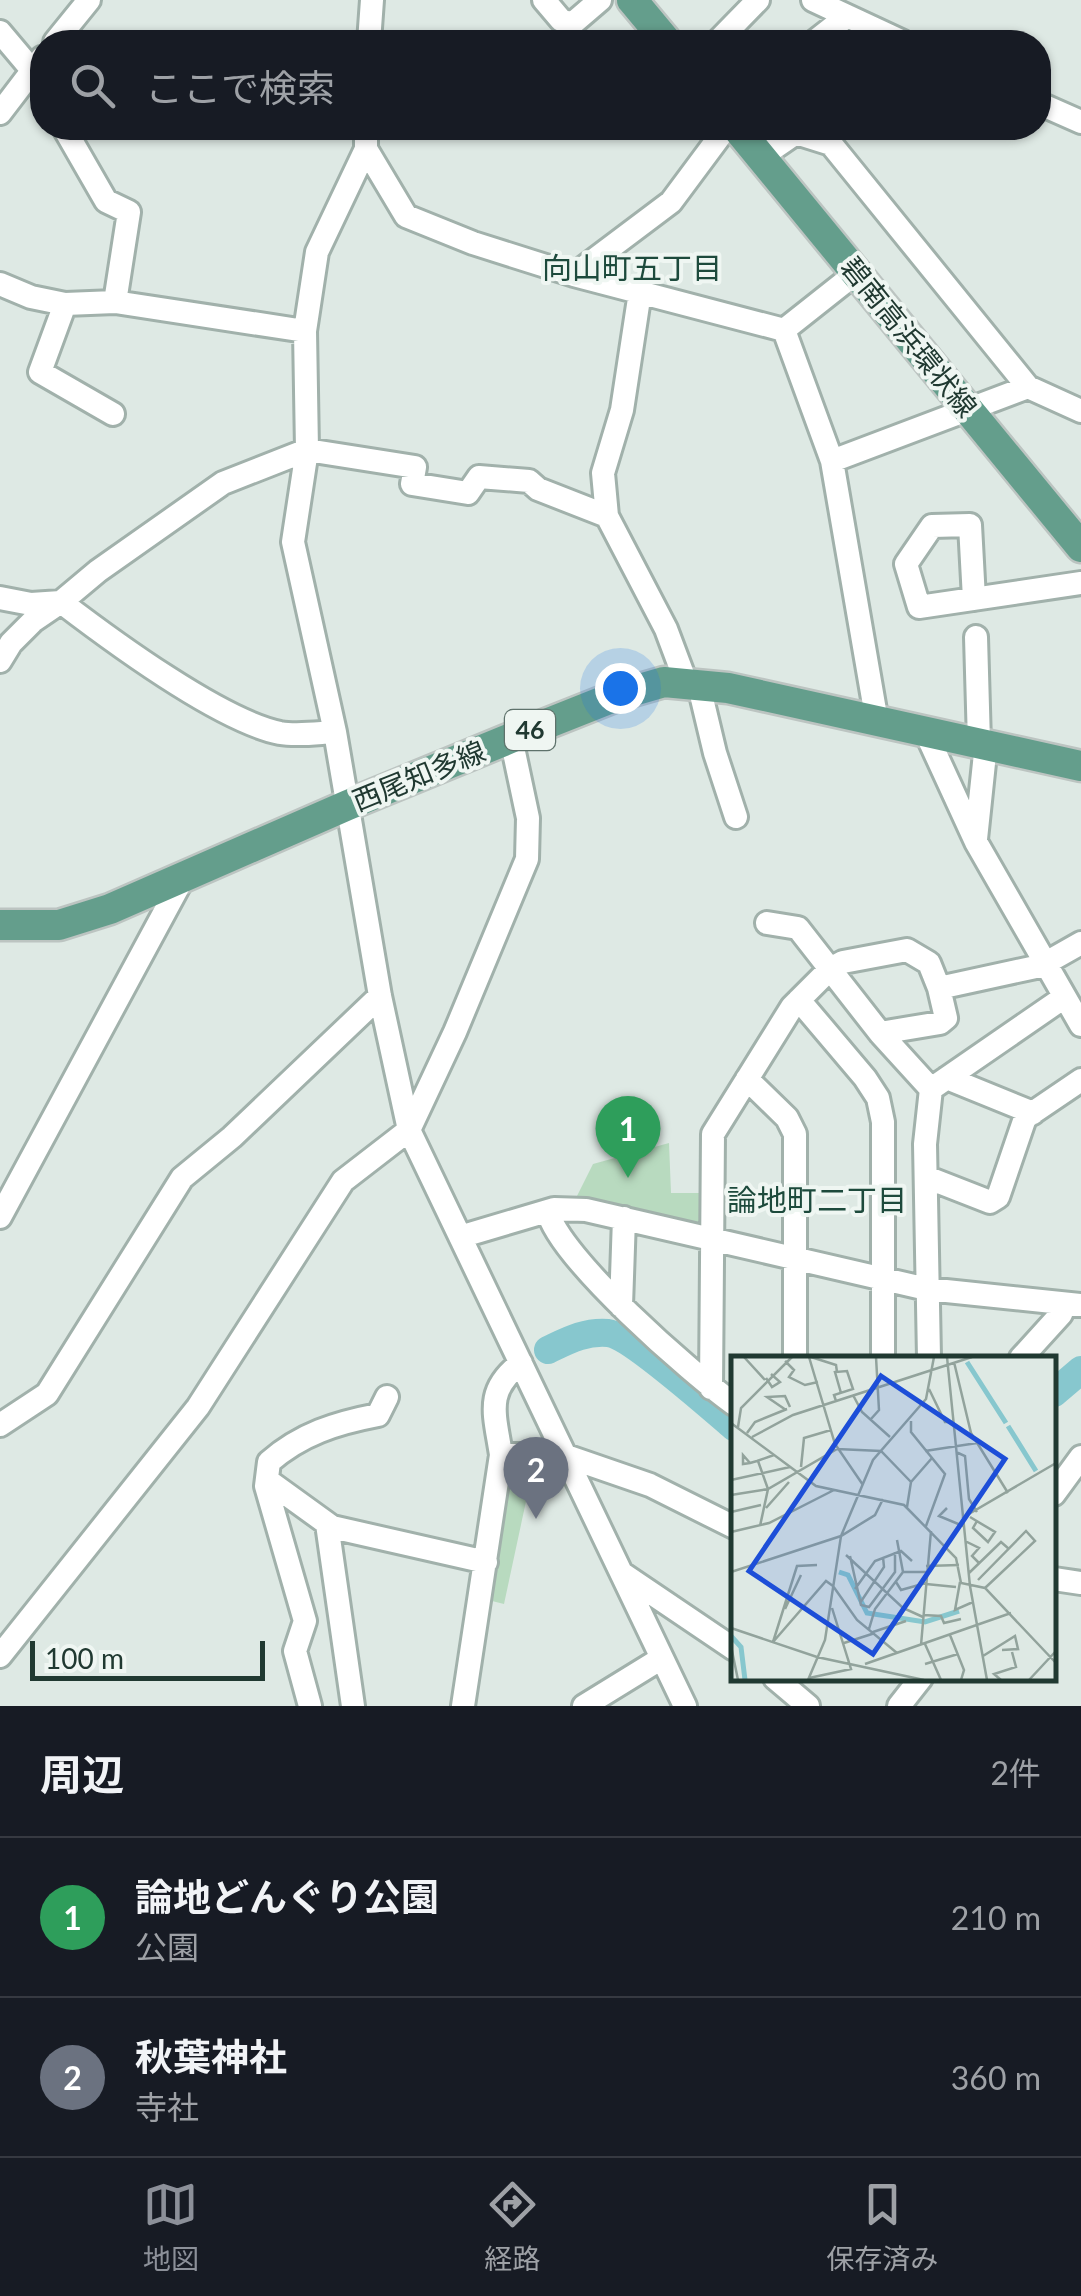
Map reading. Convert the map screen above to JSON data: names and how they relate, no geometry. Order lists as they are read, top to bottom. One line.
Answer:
{"streets":{"main road":["碧南高浜環状線","46","西尾知多線"]},"districts":["向山町五丁目","論地町二丁目"],"scale_bar":"100 m","page":{"search":"ここで検索","pins":["1","2"],"scale":"100 m","heading":["周辺","2件"],"list":[{"mark":"1","name":"論地どんぐり公園","note":"公園","value":"210 m"},{"mark":"2","name":"秋葉神社","note":"寺社","value":"360 m"}],"nav":["地図","経路","保存済み"]}}
